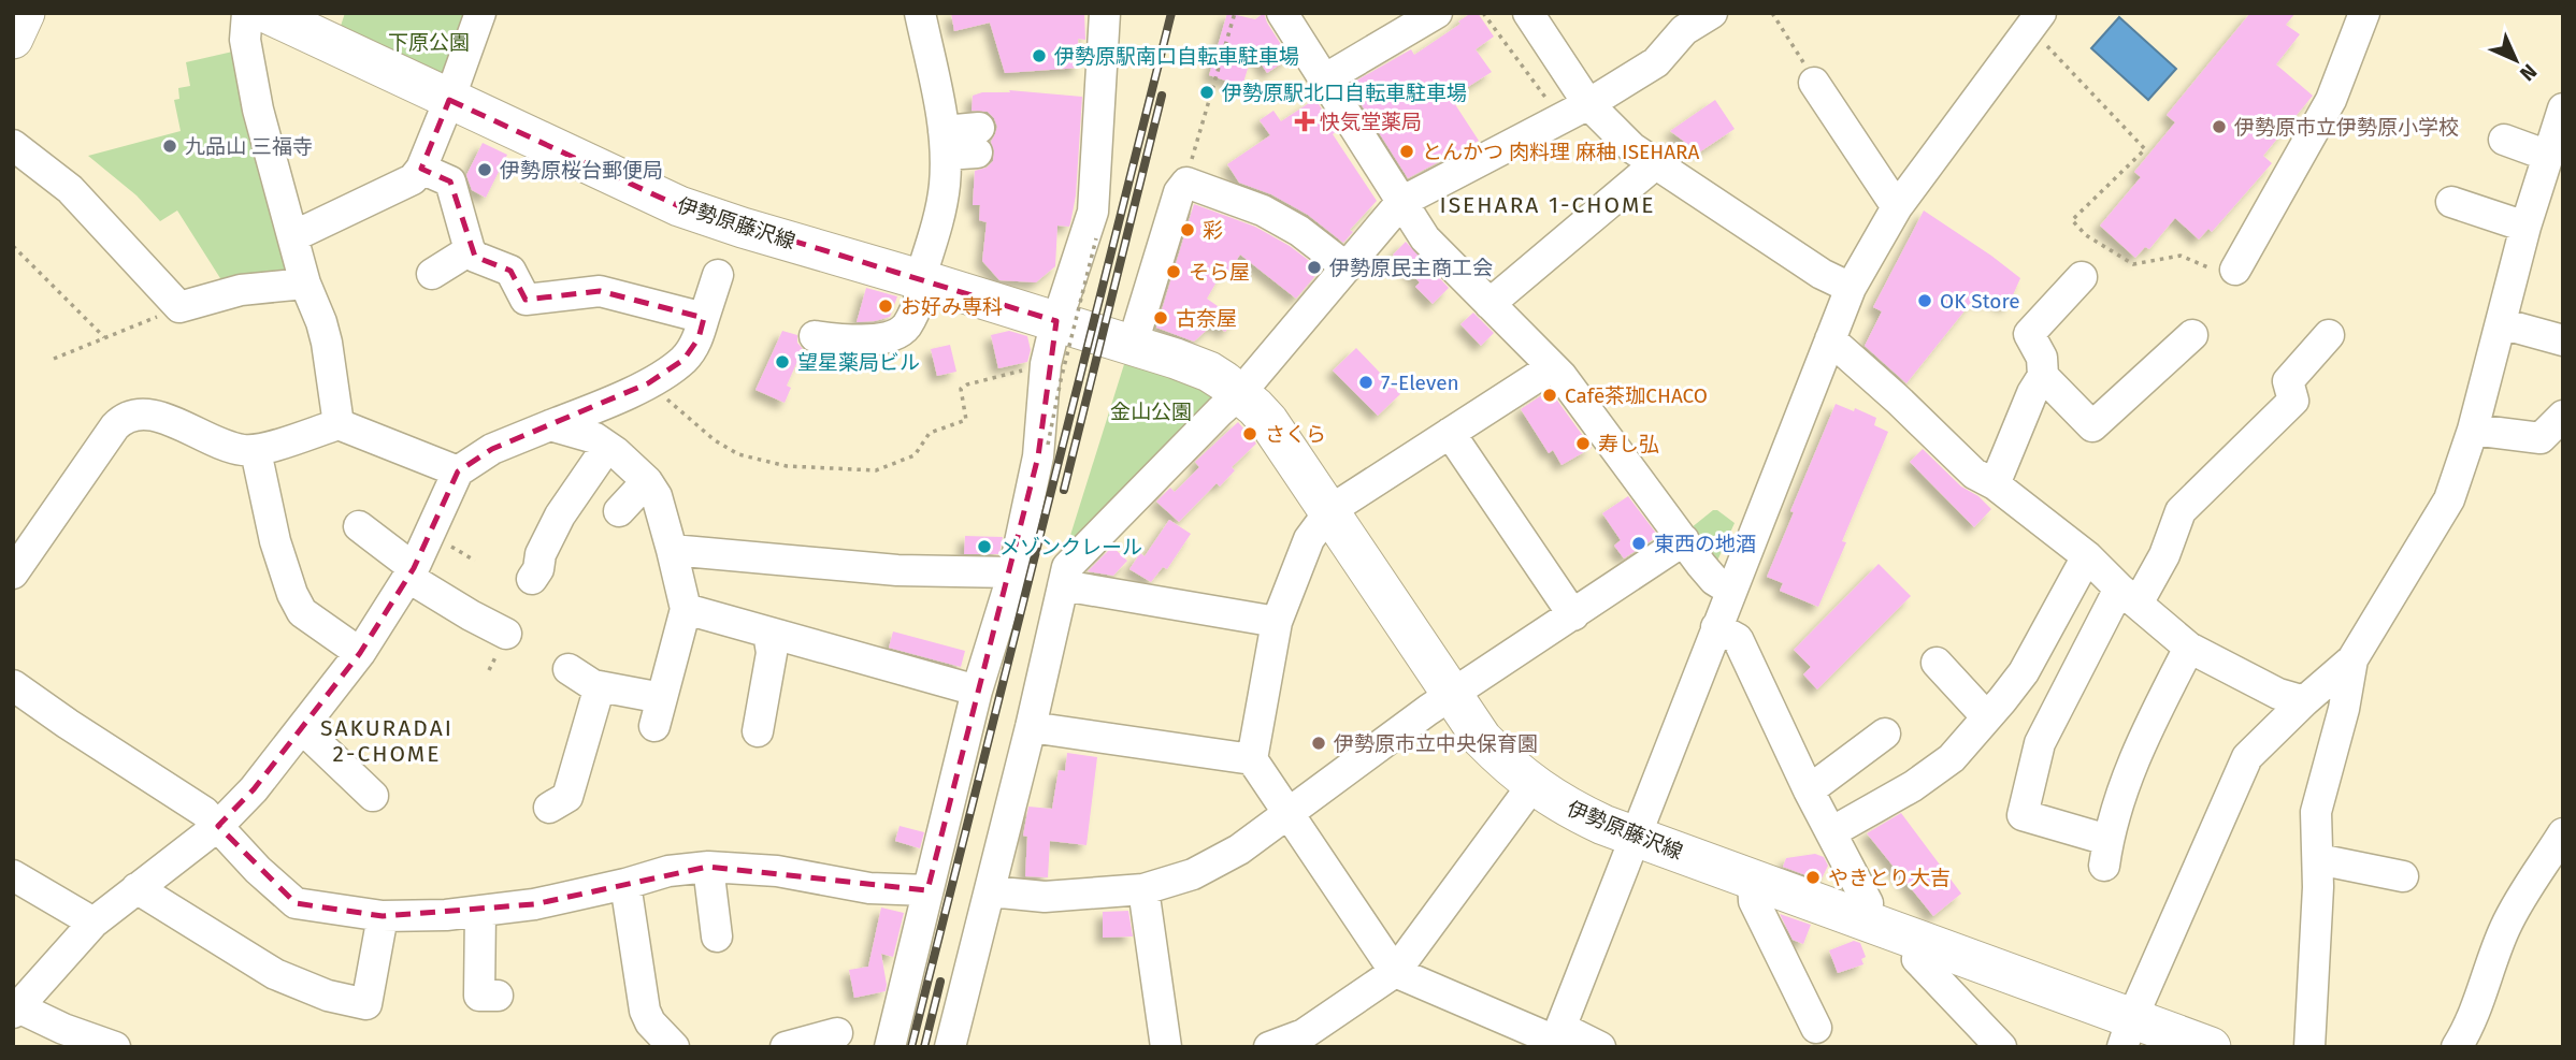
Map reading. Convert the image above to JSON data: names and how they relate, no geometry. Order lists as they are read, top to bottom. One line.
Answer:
{"streets":{"main road":["伊勢原藤沢線"]},"districts":["ISEHARA 1-CHOME","SAKURADAI 2-CHOME"],"parks":["下原公園","金山公園"],"places":{"other":["伊勢原駅南口自転車駐車場","伊勢原駅北口自転車駐車場","伊勢原市立伊勢原小学校","九品山 三福寺","とんかつ 肉料理 麻秞 ISEHARA","伊勢原桜台郵便局","彩","伊勢原民主商工会","そら屋","OK Store","お好み専科","古奈屋","望星薬局ビル","7-Eleven","Cafē茶珈CHACO","さくら","寿し弘","東西の地酒","メゾンクレール","伊勢原市立中央保育園","やきとり大吉"],"health":["快気堂薬局"]},"north":"bottom right"}
